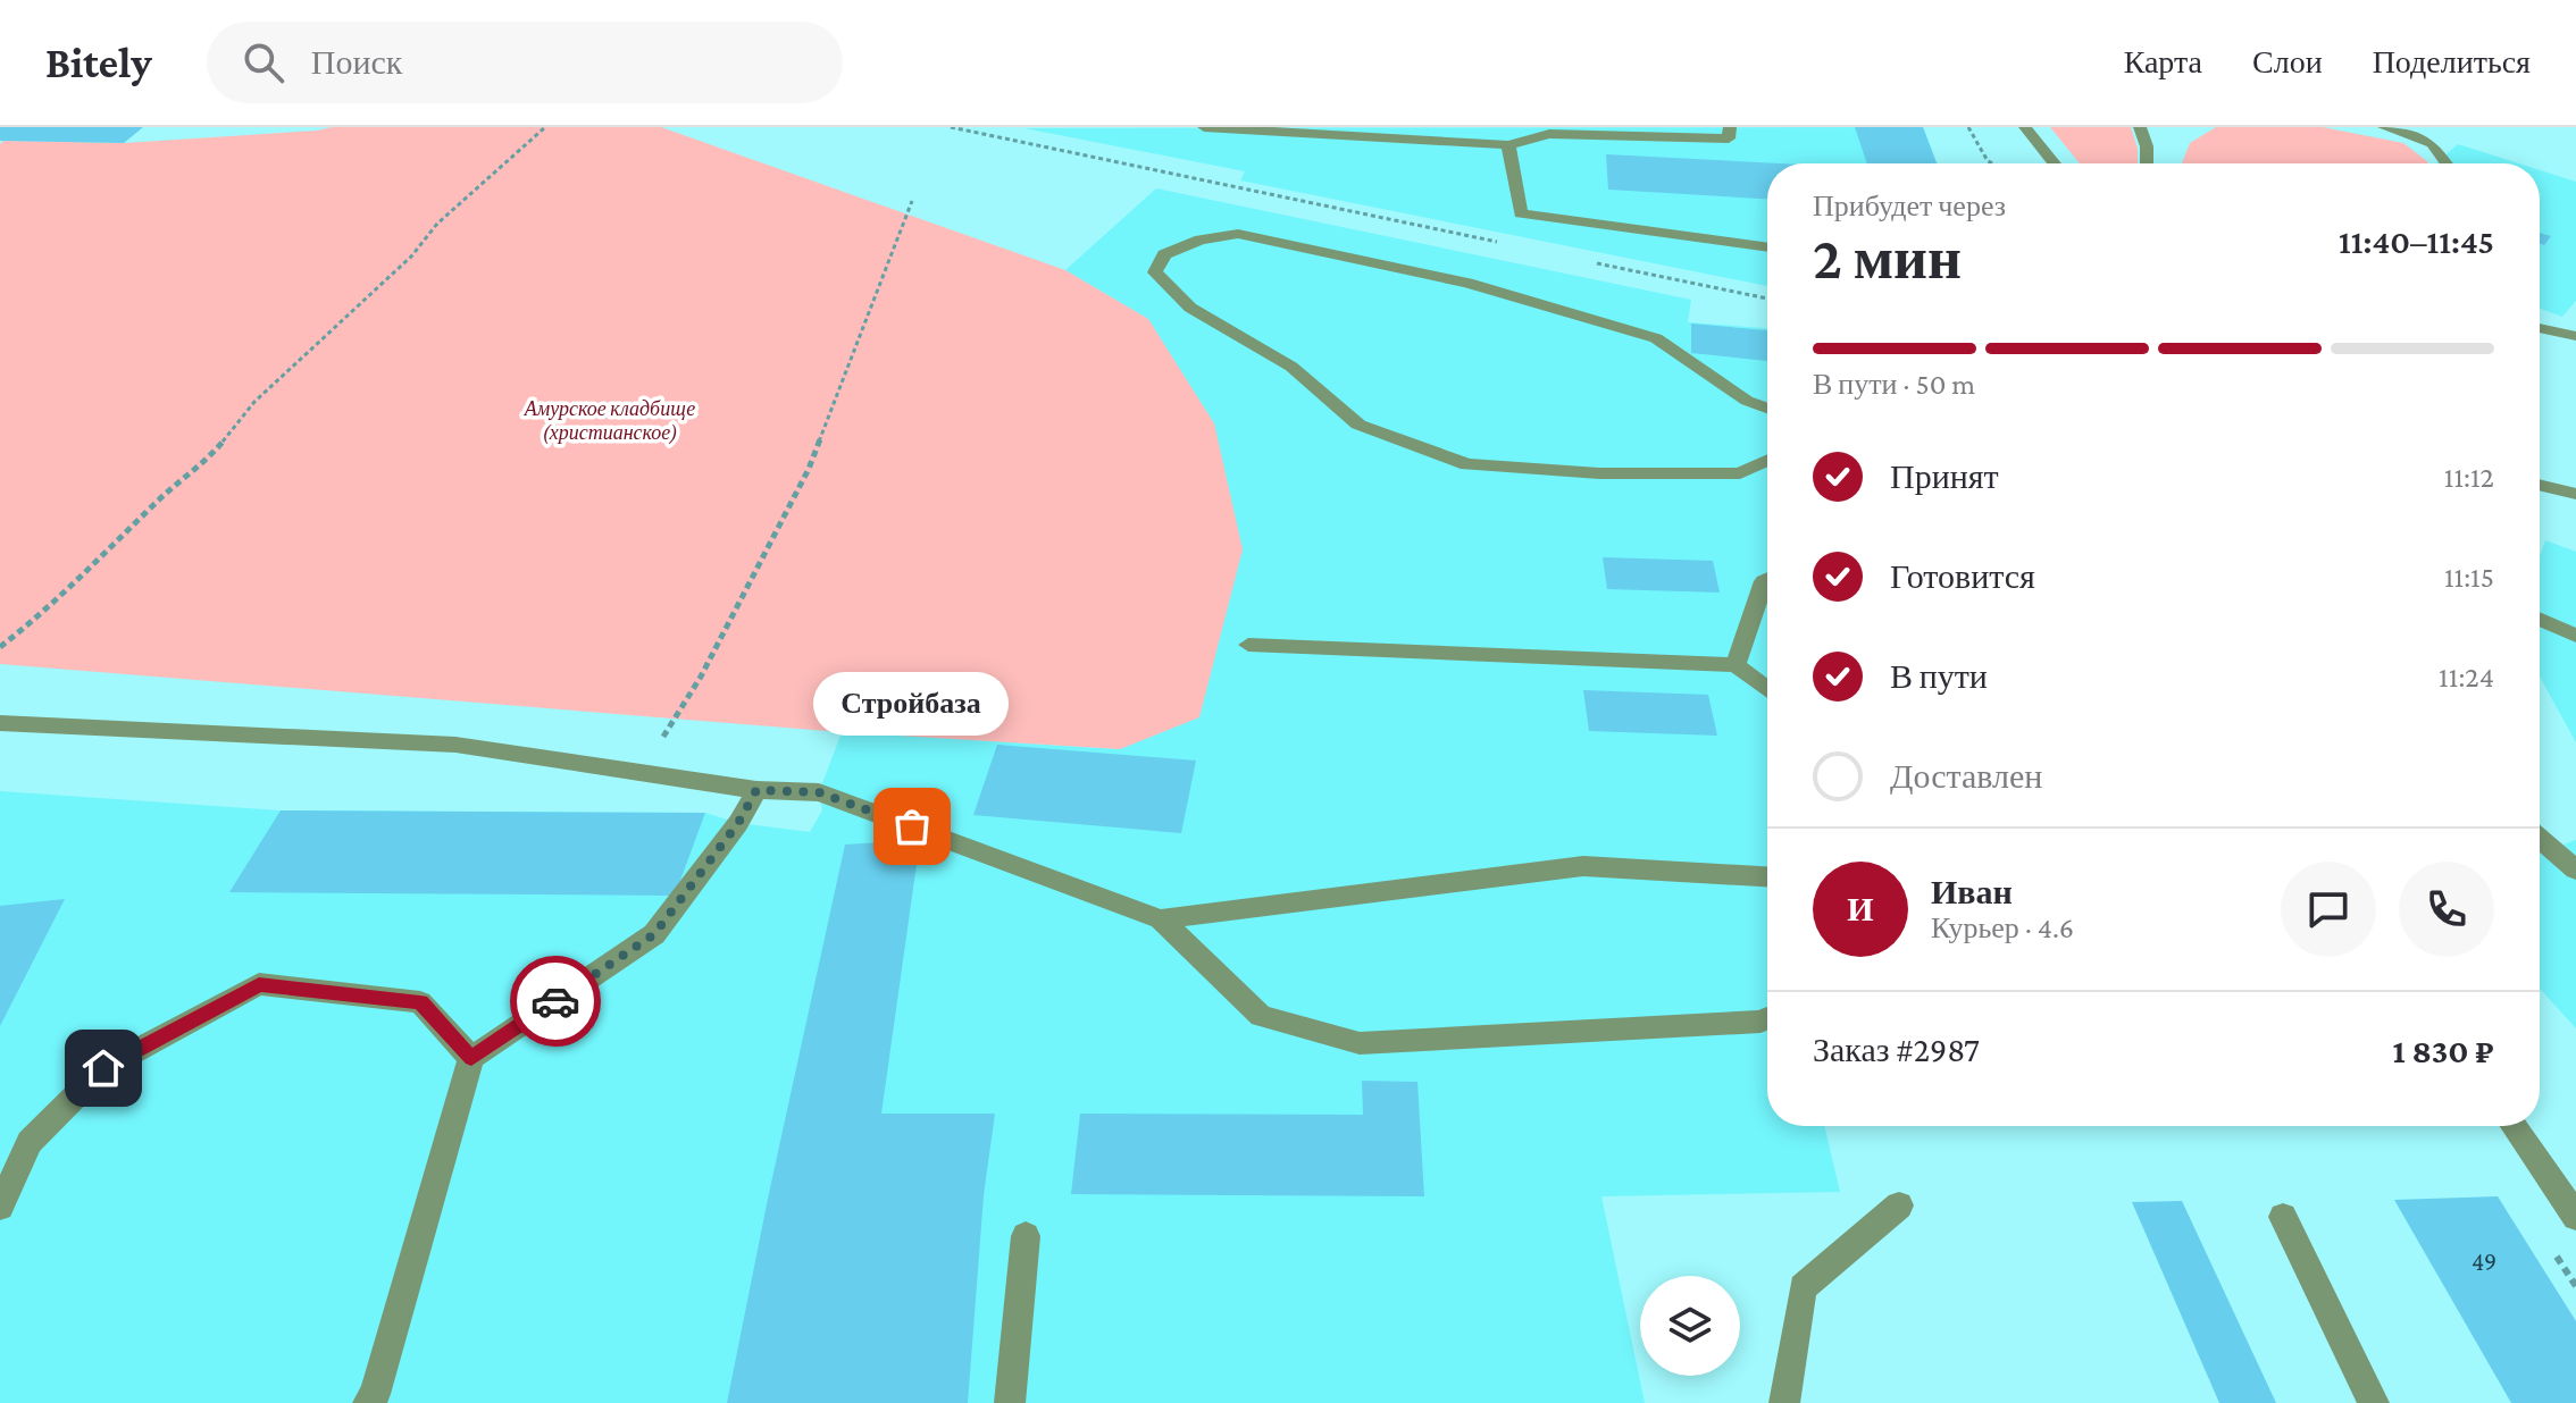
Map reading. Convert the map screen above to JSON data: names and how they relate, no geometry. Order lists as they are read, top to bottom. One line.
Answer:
{"parks":["Амурское кладбище (христианское)"],"places":["Стройбаза"],"house_numbers":["49"],"page":{"header":"Bitely","search":"Поиск","nav":["Карта","Слои","Поделиться"],"heading":["2 мин","Прибудет через","11:40–11:45"],"panel":["Иван","Курьер · 4.6","Заказ #2987","1 830 ₽"],"bar":"В пути · 50 m","list":[["Принят","11:12"],["Готовится","11:15"],["В пути","11:24"],"Доставлен"],"bubble":"Стройбаза","round":"И"}}
